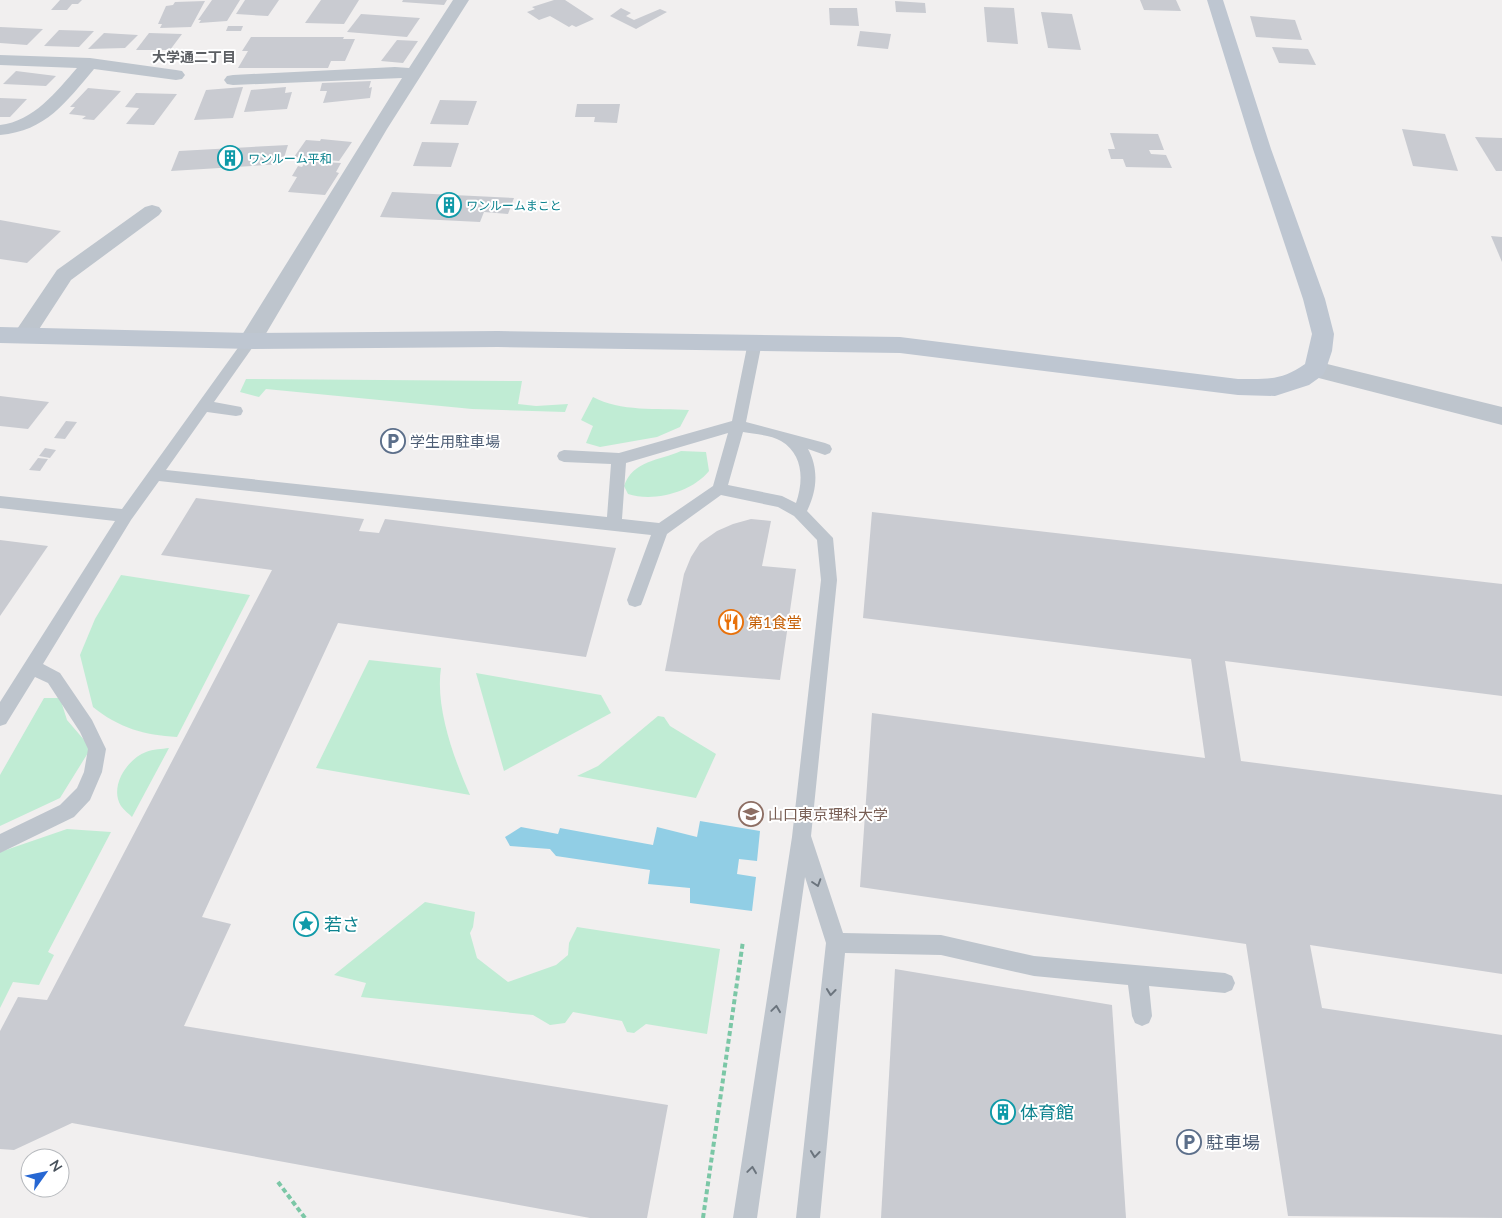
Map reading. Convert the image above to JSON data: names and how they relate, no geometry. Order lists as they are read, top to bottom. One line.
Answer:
{"districts":["大学通二丁目"],"places":{"building":["ワンルーム平和","ワンルームまこと","体育館"],"parking":["学生用駐車場","駐車場"],"restaurant":["第1食堂"],"school or university":["山口東京理科大学"],"place":["若さ"]},"north":"top right"}
